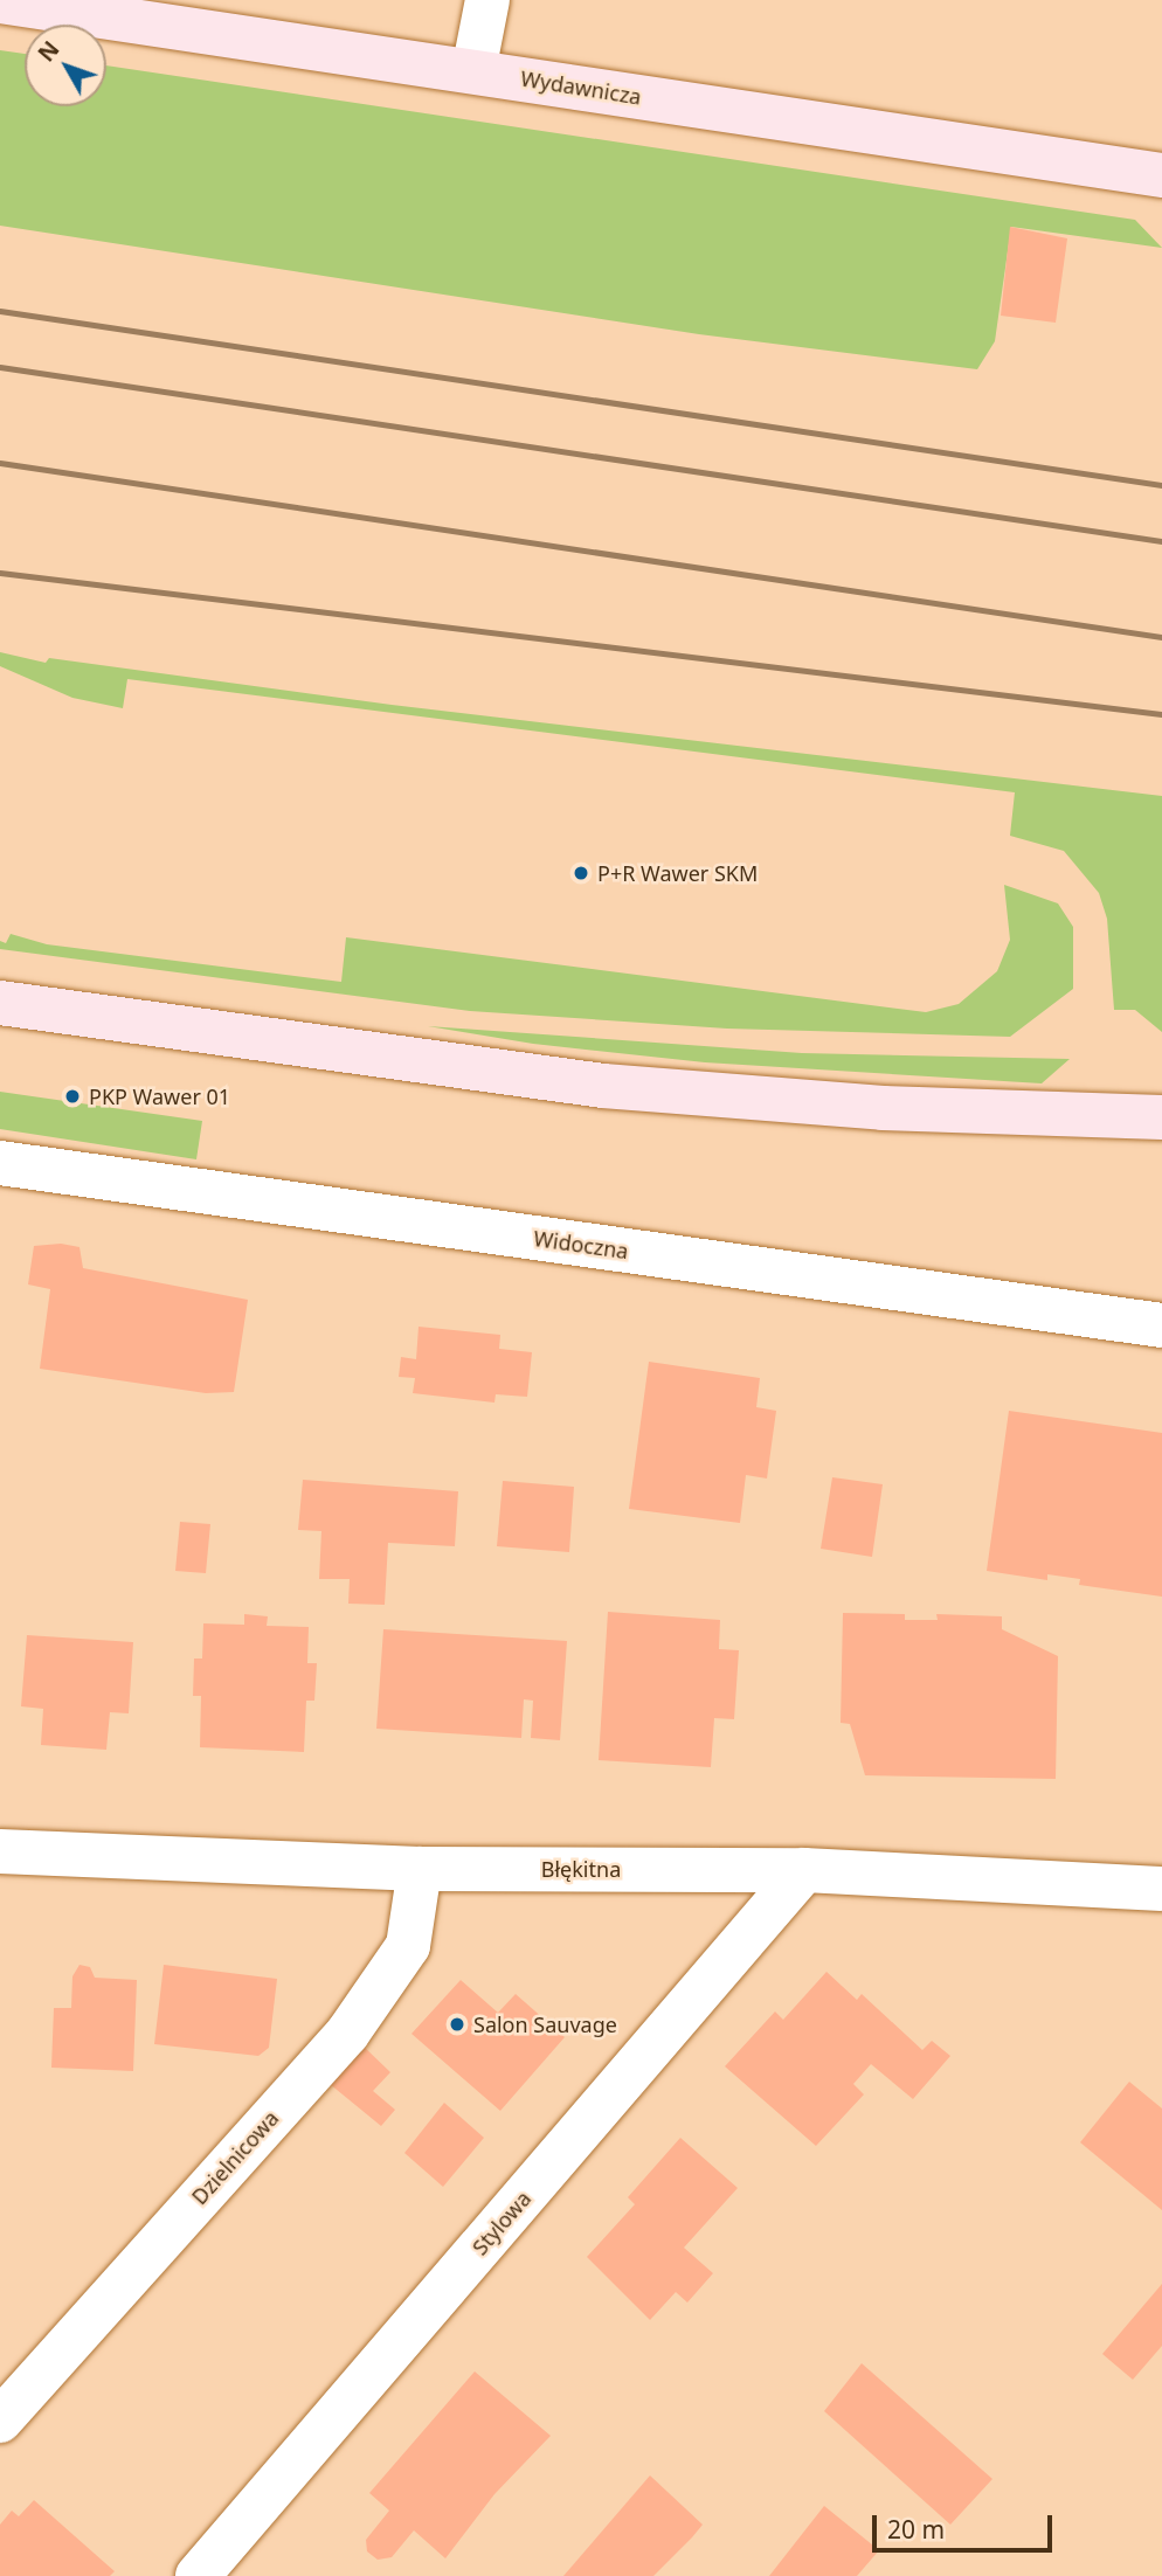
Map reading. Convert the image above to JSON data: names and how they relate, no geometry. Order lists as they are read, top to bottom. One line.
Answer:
{"streets":{"main road":["Wydawnicza"],"street":["Widoczna","Błękitna","Dzielnicowa","Stylowa"]},"crossings":[["Błękitna","Dzielnicowa"],["Błękitna","Stylowa"]],"places":["P+R Wawer SKM","PKP Wawer 01","Salon Sauvage"],"scale_bar":"20 m","north":"top left"}
